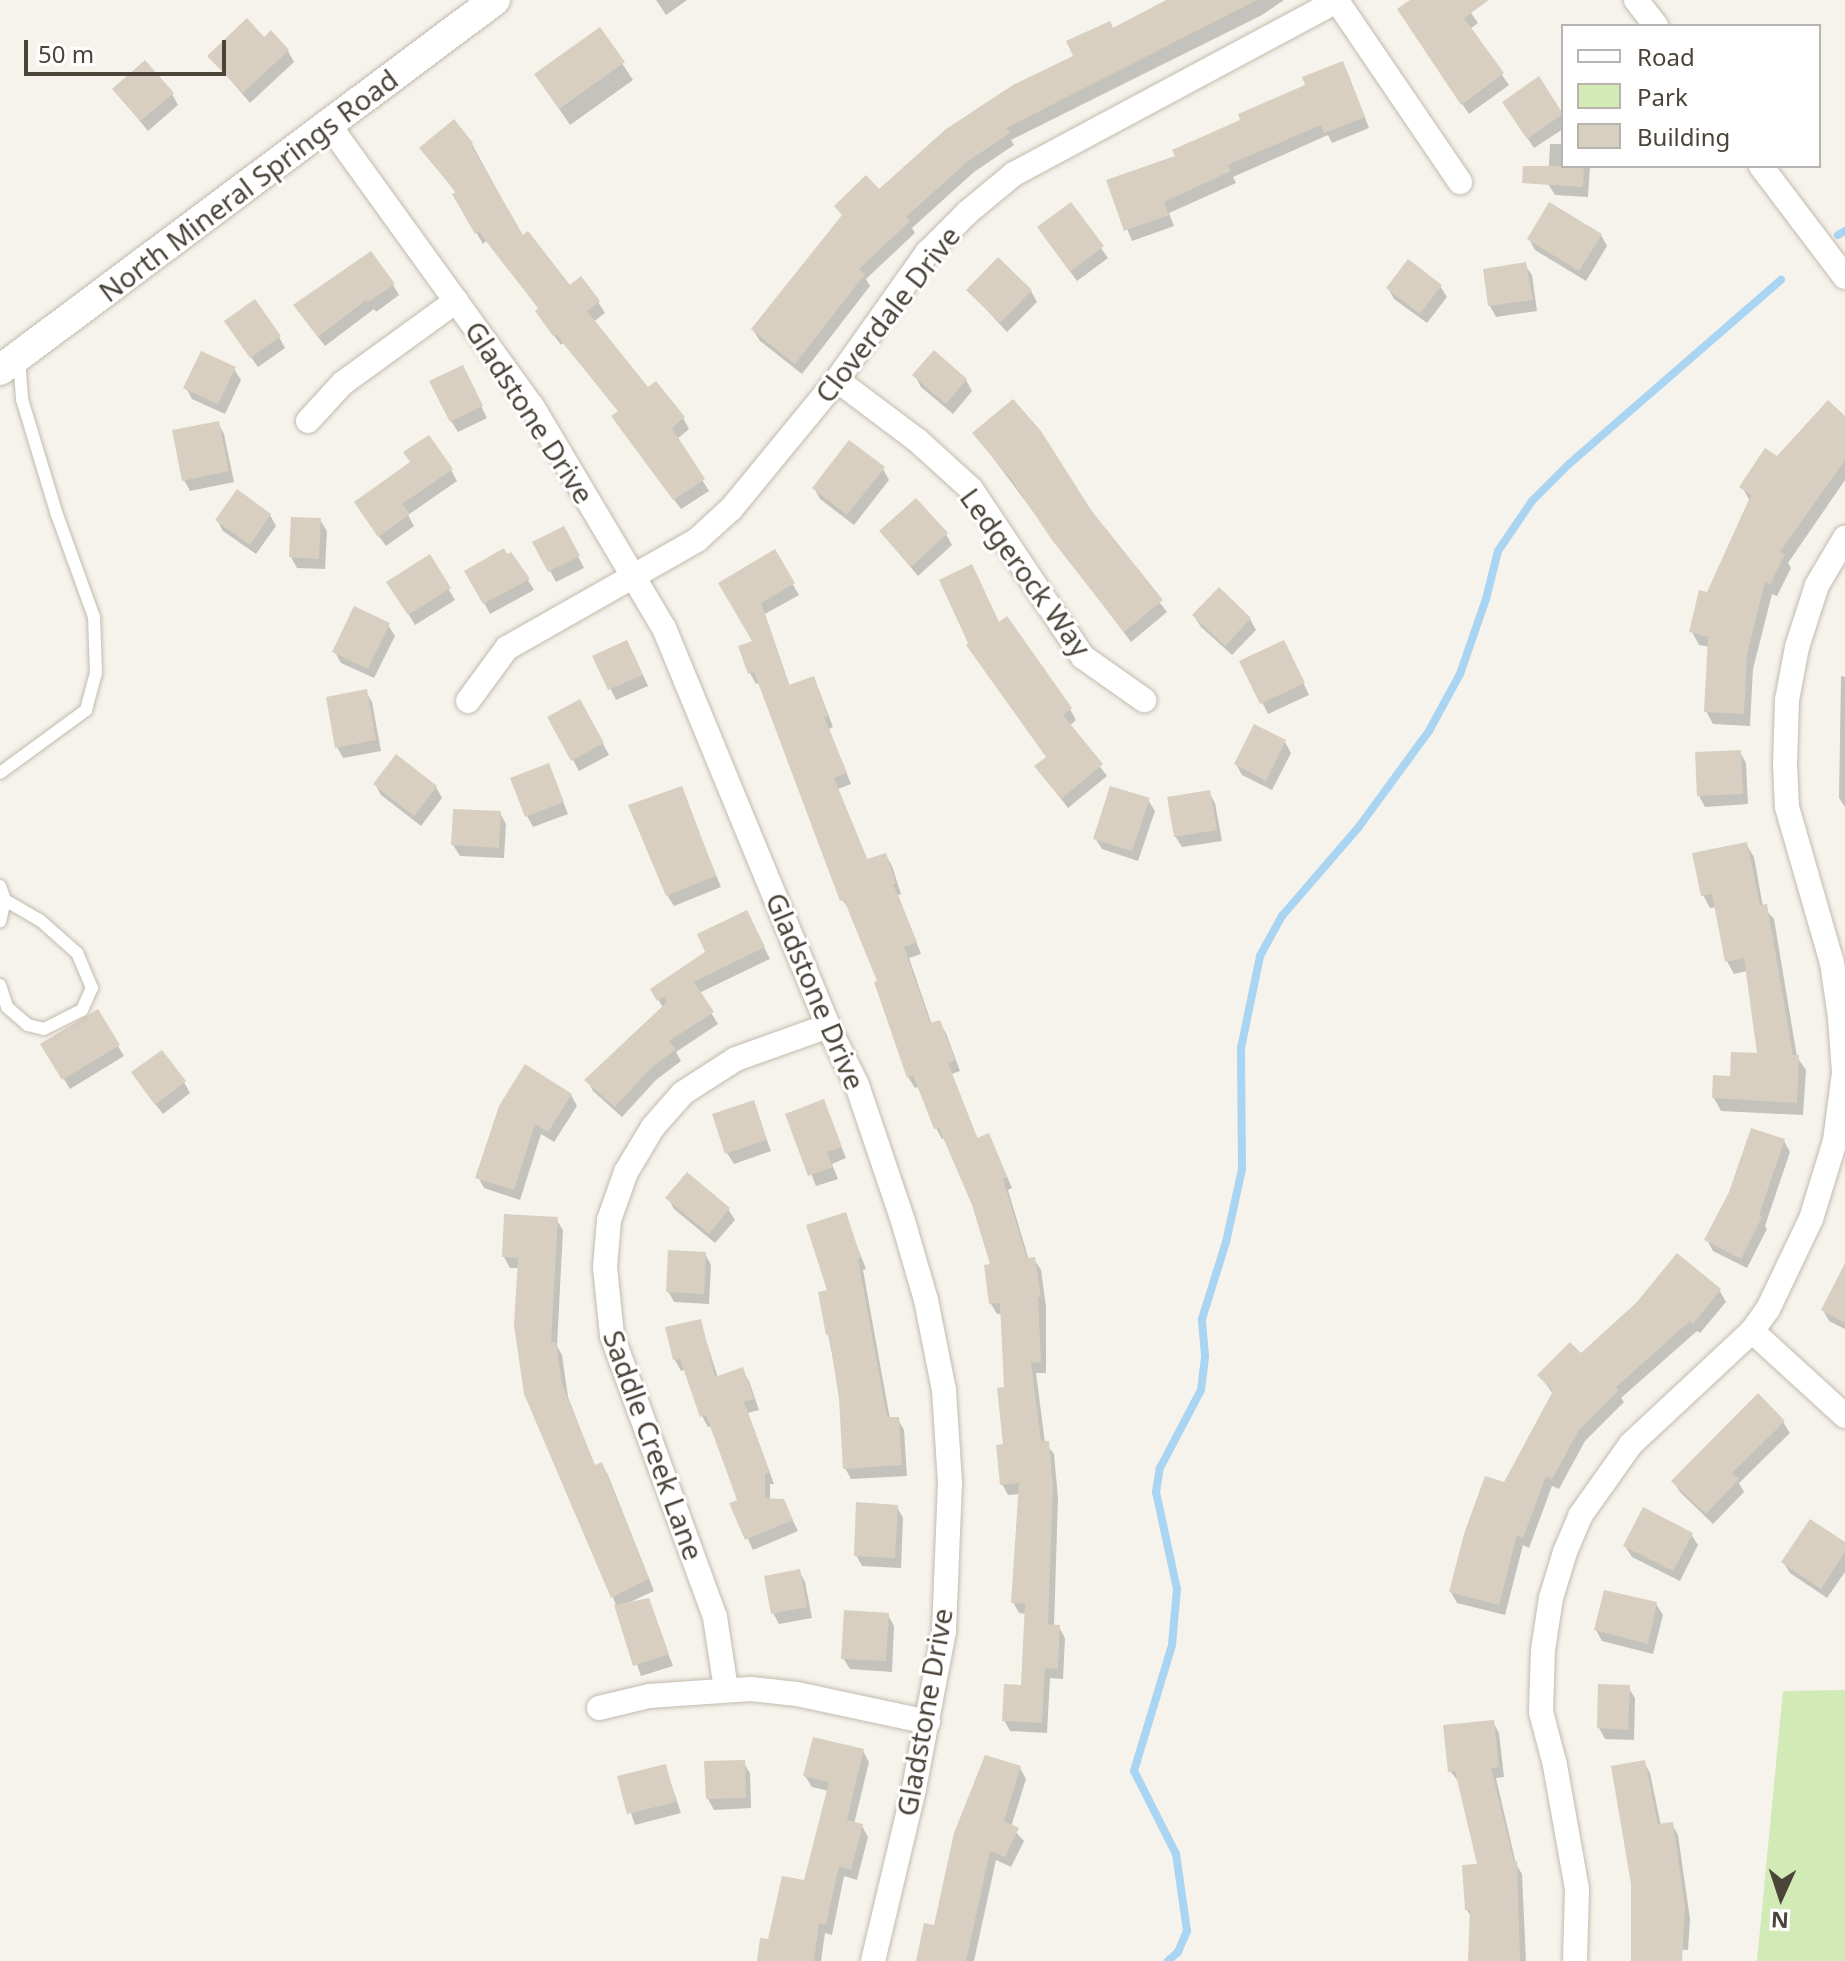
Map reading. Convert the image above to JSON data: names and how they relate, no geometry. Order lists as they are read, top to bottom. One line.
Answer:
{"streets":{"street":["North Mineral Springs Road","Cloverdale Drive","Gladstone Drive","Ledgerock Way","Saddle Creek Lane"]},"crossings":[["North Mineral Springs Road","Gladstone Drive"],["Cloverdale Drive","Gladstone Drive"],["Cloverdale Drive","Ledgerock Way"],["Gladstone Drive","Saddle Creek Lane"]],"legend":["Road","Park","Building"],"scale_bar":"50 m","north":"bottom"}
